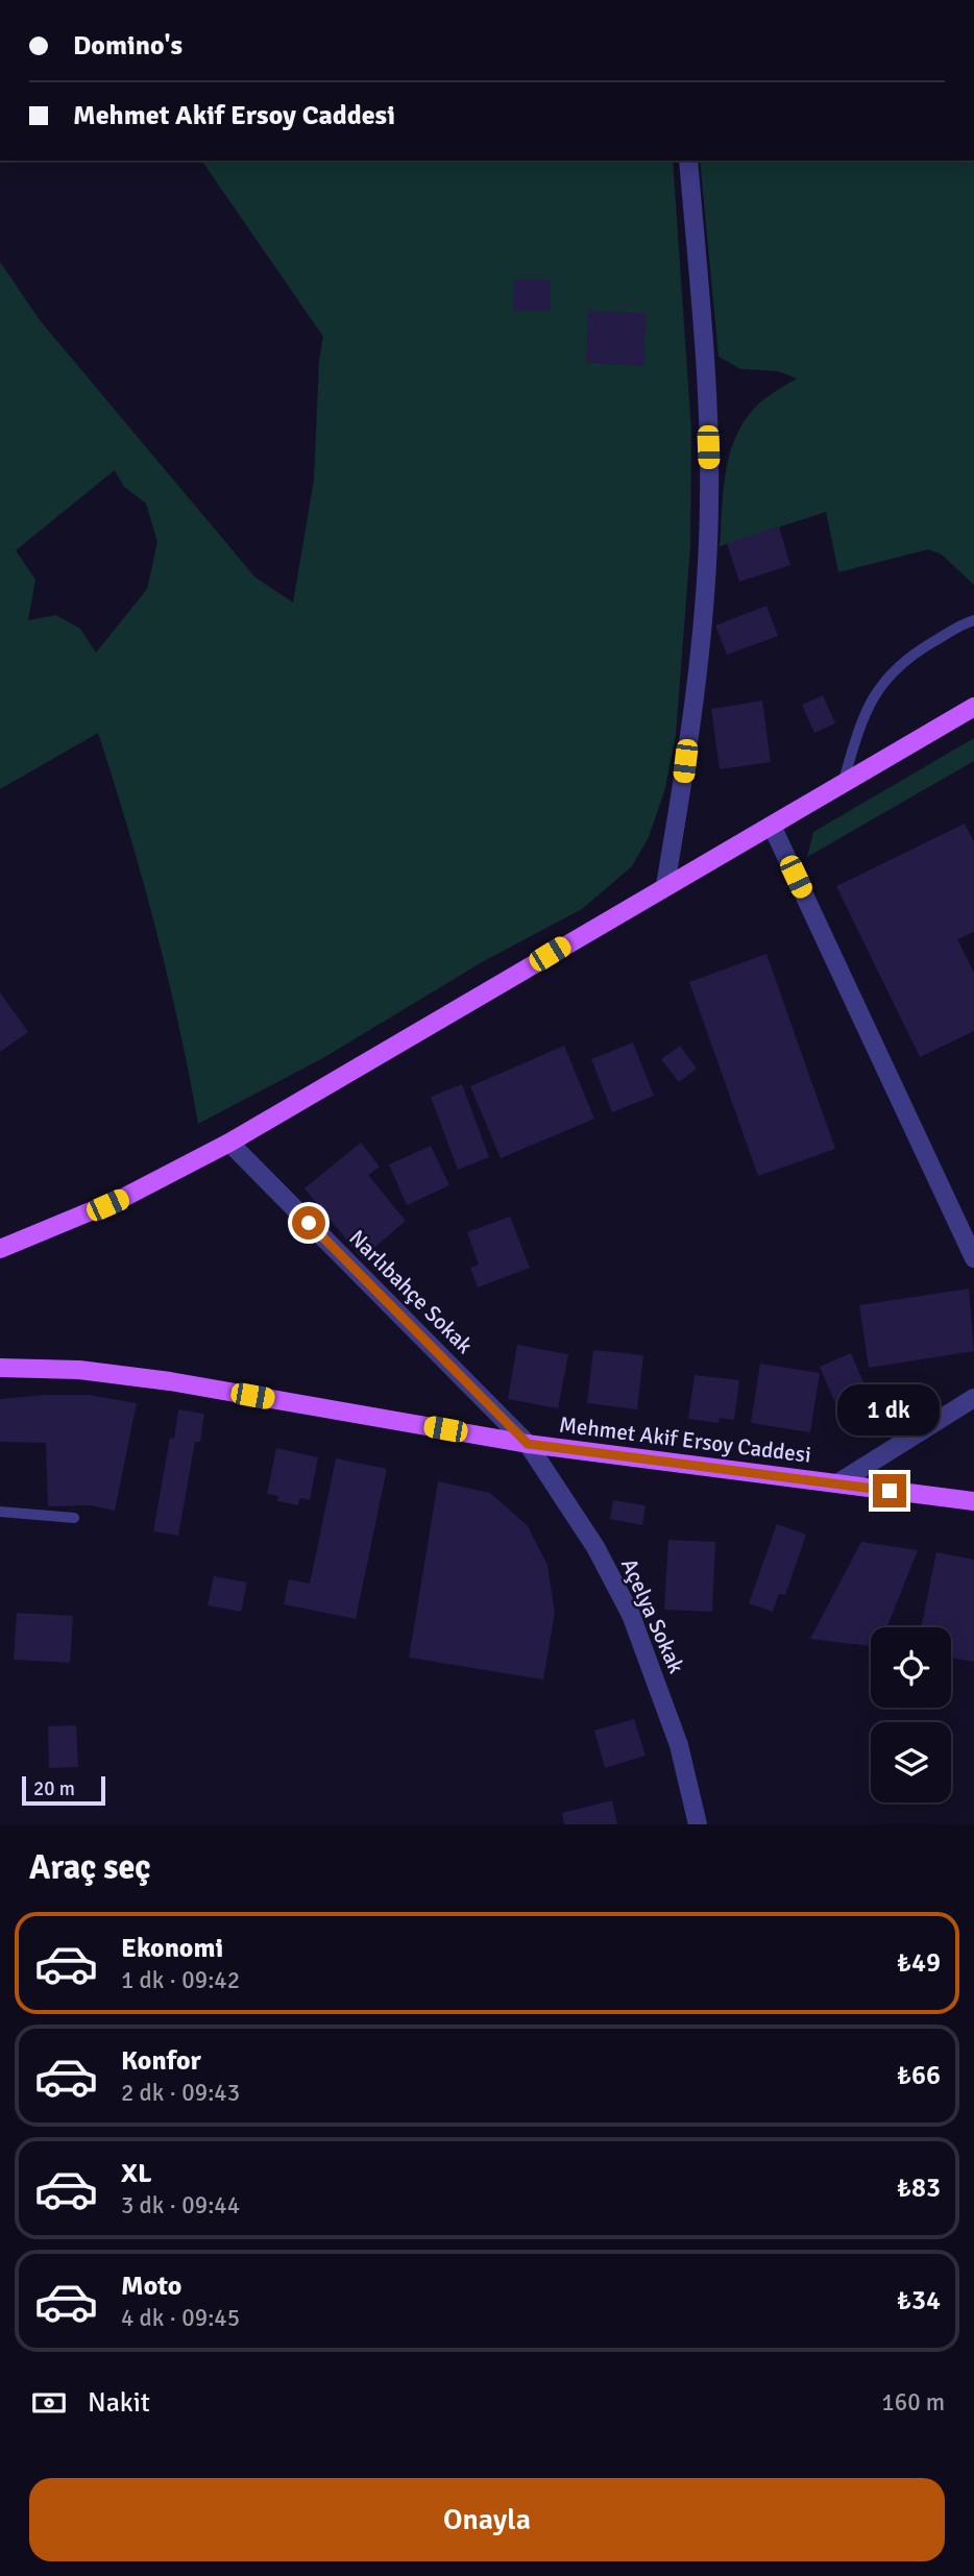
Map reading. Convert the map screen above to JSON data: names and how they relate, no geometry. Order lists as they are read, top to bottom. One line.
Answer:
{"streets":{"main road":["Mehmet Akif Ersoy Caddesi"],"street":["Narlıbahçe Sokak","Açelya Sokak"]},"crossings":[["Narlıbahçe Sokak","Mehmet Akif Ersoy Caddesi"],["Narlıbahçe Sokak","Açelya Sokak"],["Mehmet Akif Ersoy Caddesi","Açelya Sokak"]],"scale_bar":"20 m","page":{"banner":["Domino's","Mehmet Akif Ersoy Caddesi"],"bubble":"1 dk","scale":"20 m","heading":"Araç seç","list":[{"name":"Ekonomi","note":"1 dk · 09:42","value":"₺49"},{"name":"Konfor","note":"2 dk · 09:43","value":"₺66"},{"name":"XL","note":"3 dk · 09:44","value":"₺83"},{"name":"Moto","note":"4 dk · 09:45","value":"₺34"}],"pay":["Nakit","160 m"],"buttons":"Onayla"}}
